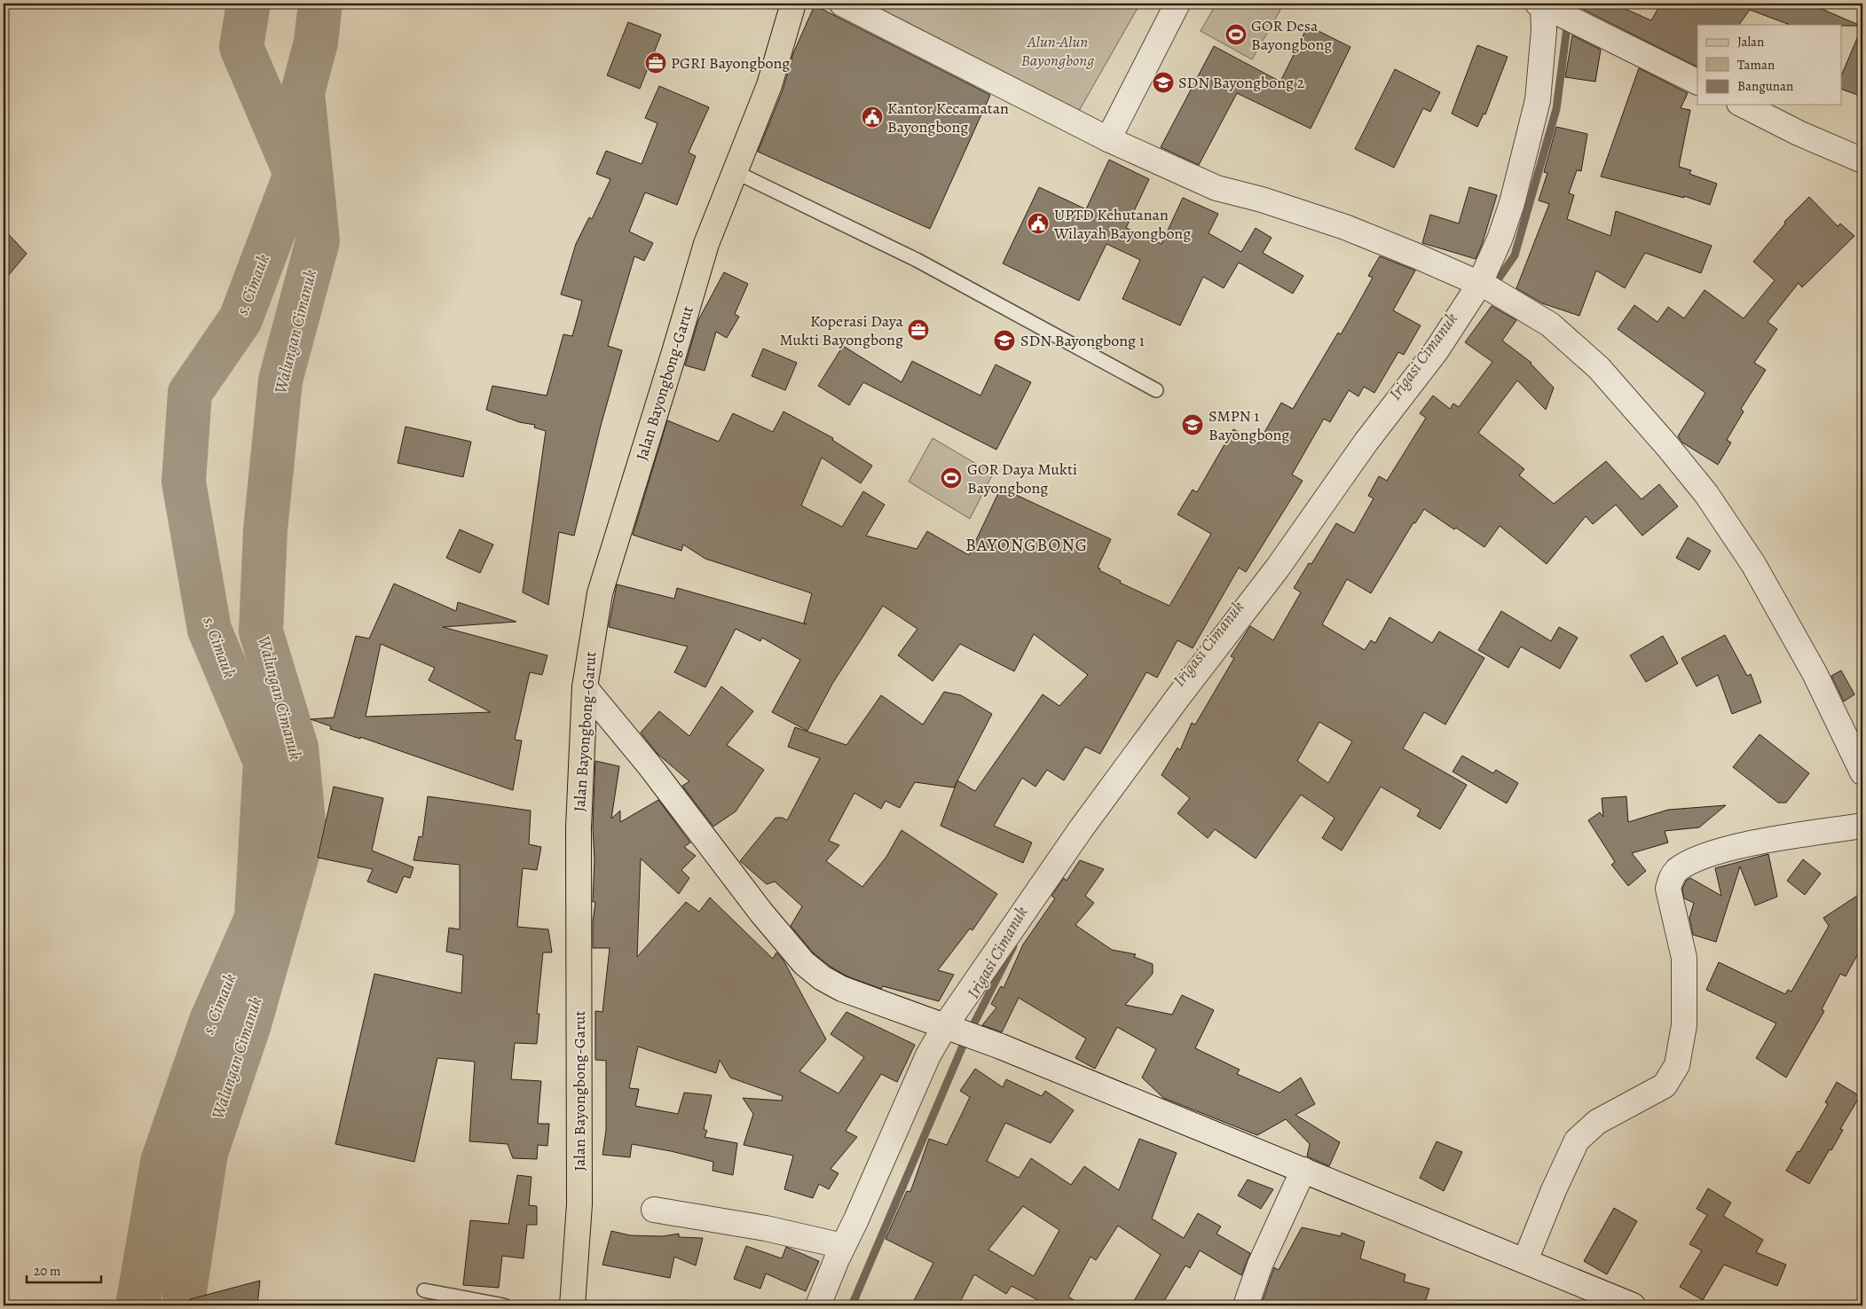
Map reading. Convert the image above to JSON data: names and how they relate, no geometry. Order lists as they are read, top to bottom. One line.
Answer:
{"streets":{"main road":["Jalan Bayongbong-Garut"]},"districts":["BAYONGBONG"],"water":["s. Cimauk","Walungan Cimanuk","Irigasi Cimanuk"],"parks":["Alun-Alun Bayongbong"],"places":{"sports":["GOR Desa Bayongbong","GOR Daya Mukti Bayongbong"],"office":["PGRI Bayongbong","Koperasi Daya Mukti Bayongbong"],"school or university":["SDN Bayongbong 2","SDN Bayongbong 1","SMPN 1 Bayongbong"],"public building":["Kantor Kecamatan Bayongbong","UPTD Kehutanan Wilayah Bayongbong"]},"legend":["Jalan","Taman","Bangunan"],"scale_bar":"20 m"}
